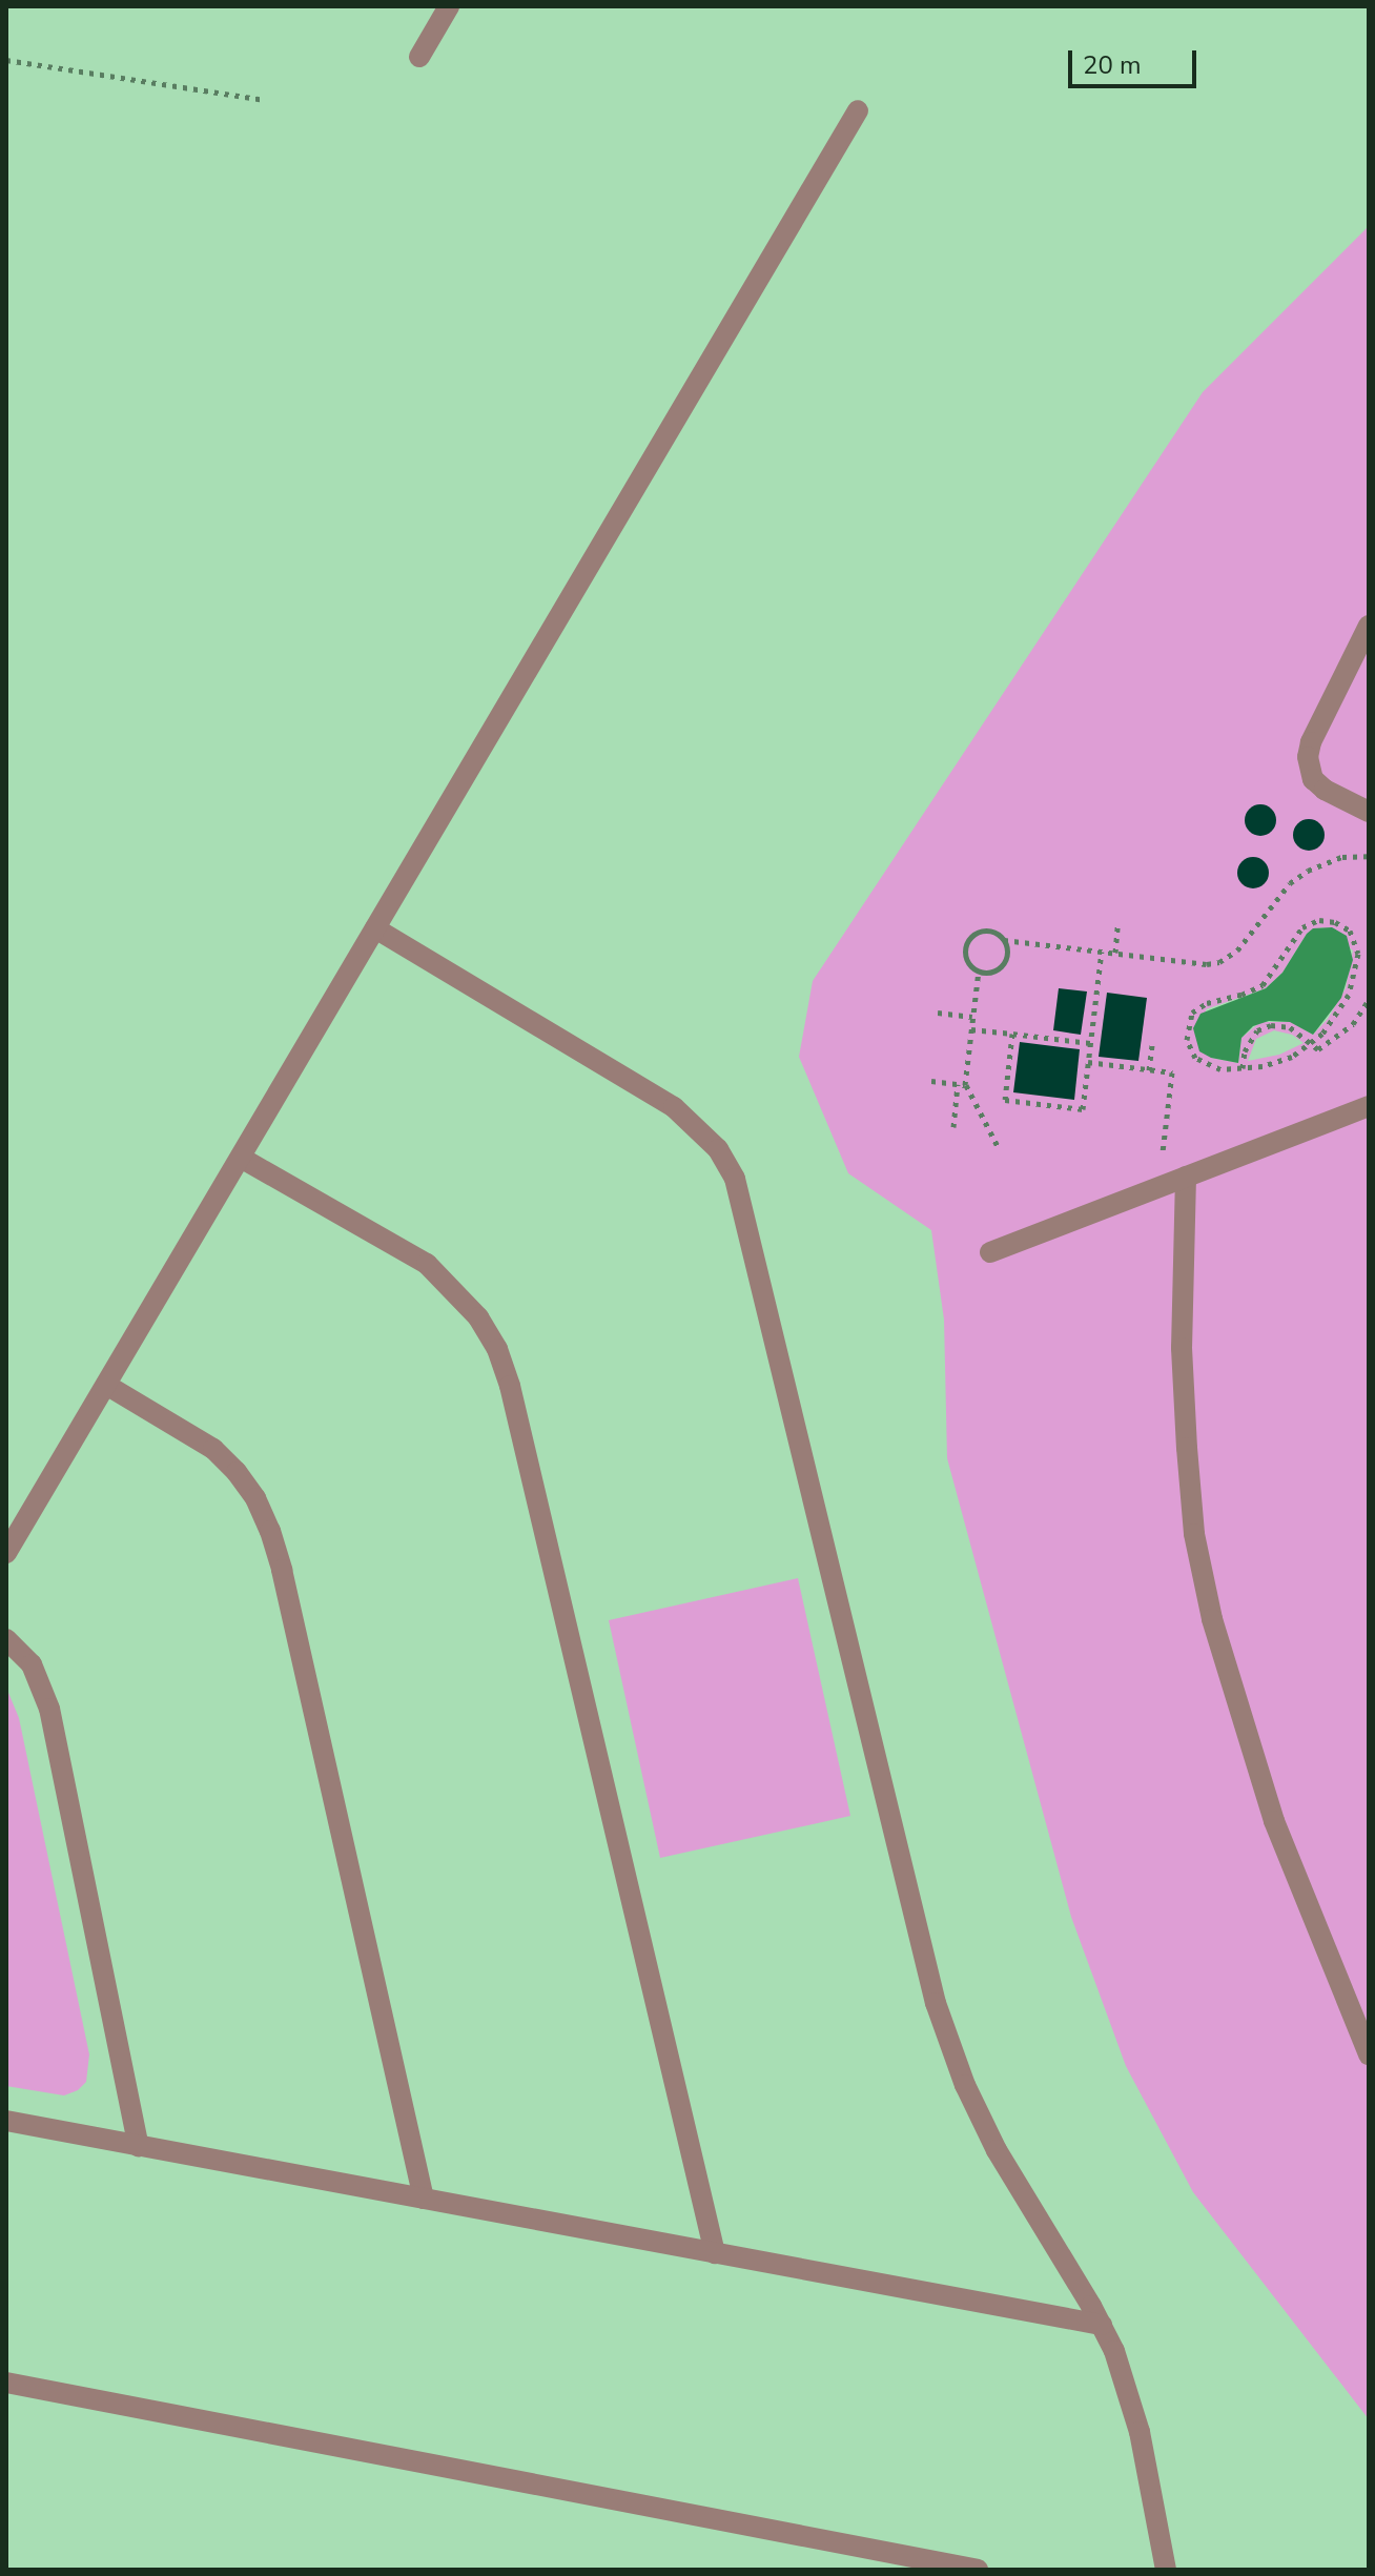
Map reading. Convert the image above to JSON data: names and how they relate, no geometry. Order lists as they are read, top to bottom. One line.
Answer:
{"scale_bar":"20 m"}
